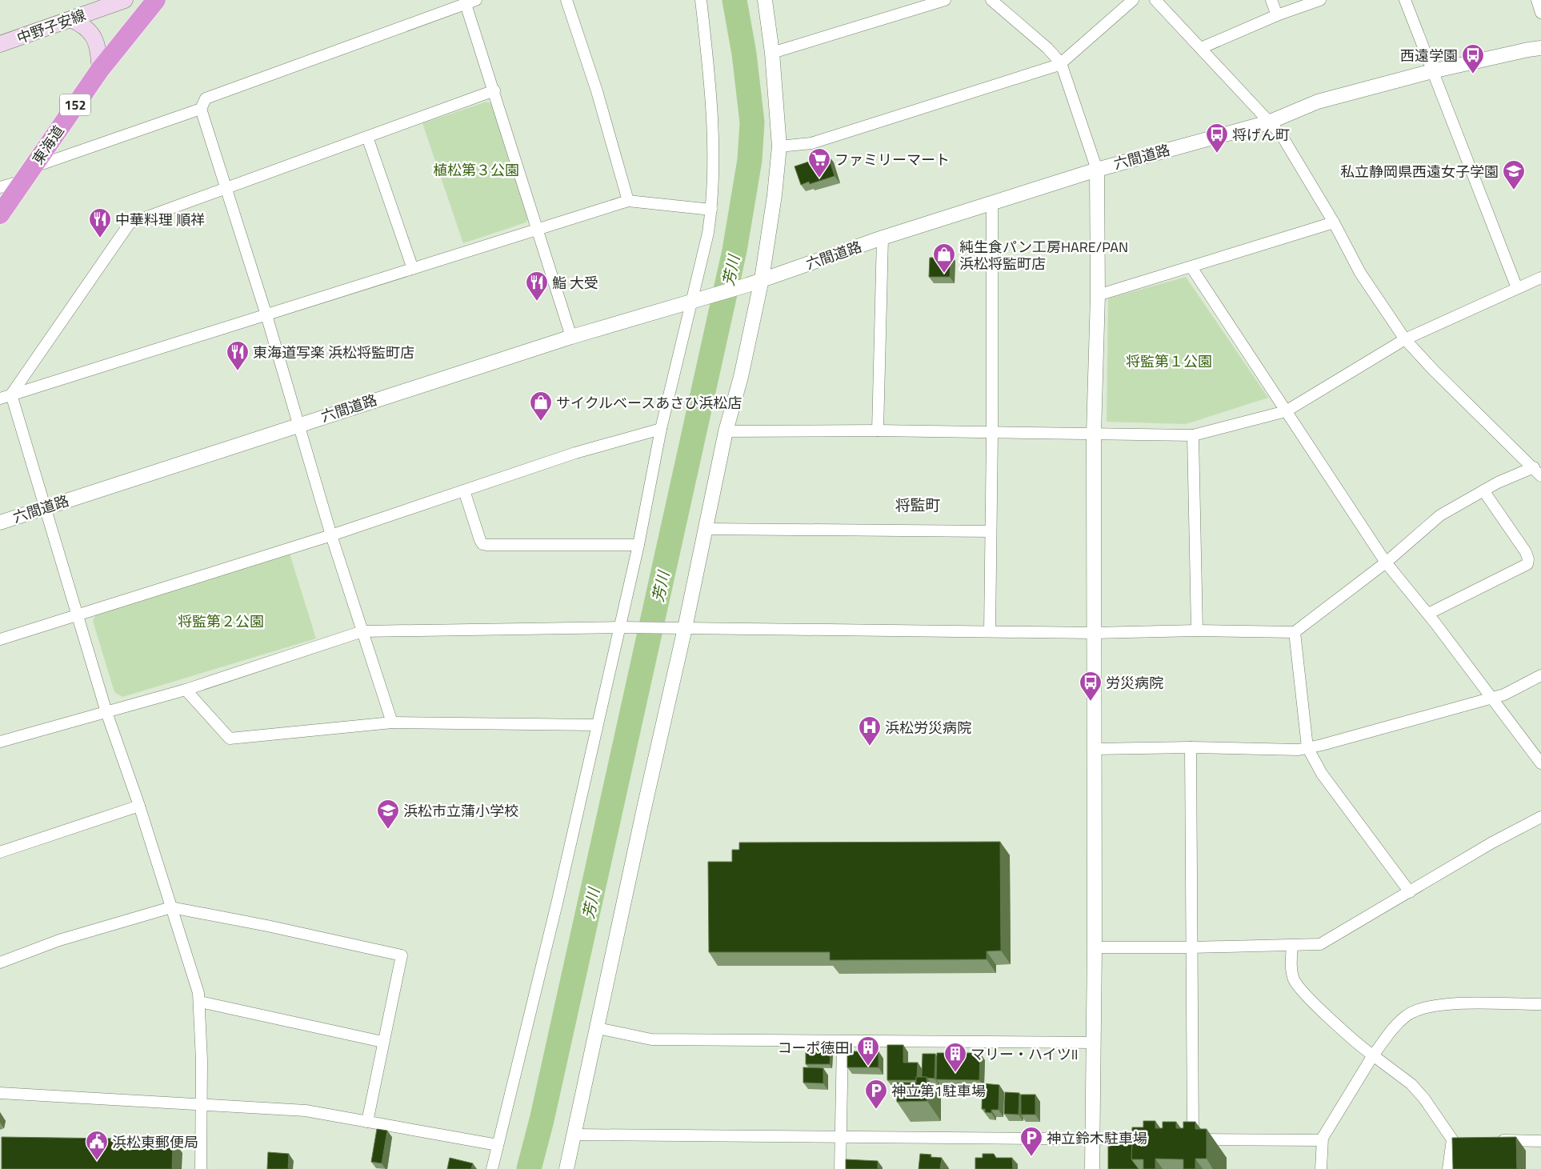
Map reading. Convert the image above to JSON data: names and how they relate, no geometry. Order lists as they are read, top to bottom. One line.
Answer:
{"streets":{"highway":["152","東海道"],"main road":["中野子安線"],"street":["六間道路"]},"districts":["将監町"],"water":["芳川"],"parks":["植松第３公園","将監第１公園","将監第２公園"],"places":{"bus stop":["西遠学園","将げん町","労災病院"],"supermarket":["ファミリーマート"],"school or university":["私立静岡県西遠女子学園","浜松市立蒲小学校"],"restaurant":["中華料理 順祥","鮨 大受","東海道写楽 浜松将監町店"],"shop":["純生食パン工房HARE/PAN 浜松将監町店","サイクルベースあさひ浜松店"],"hospital":["浜松労災病院"],"building":["コーポ徳田I","マリー・ハイツII"],"parking":["神立第1駐車場","神立鈴木駐車場"],"public building":["浜松東郵便局"]}}
